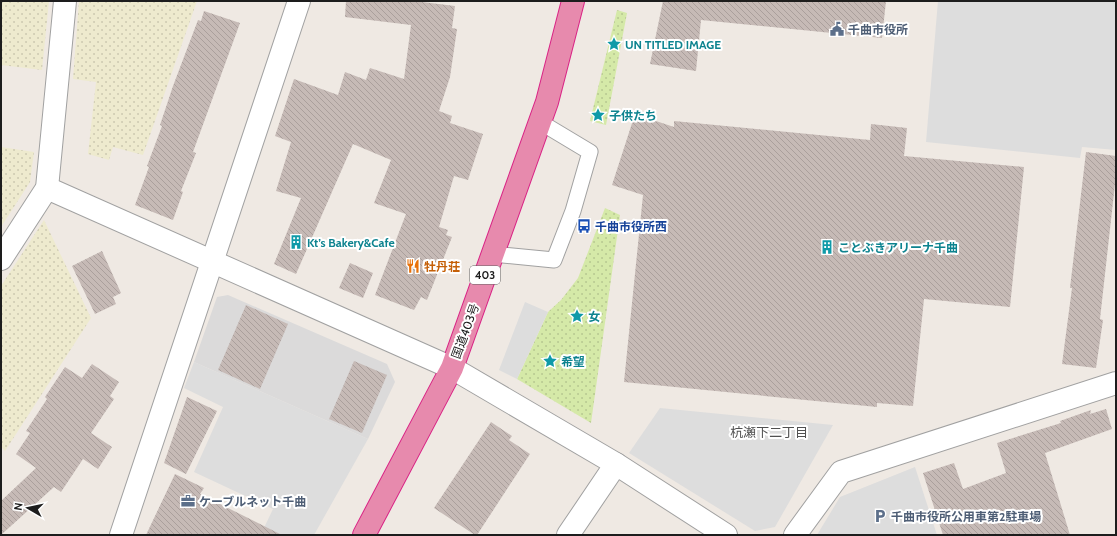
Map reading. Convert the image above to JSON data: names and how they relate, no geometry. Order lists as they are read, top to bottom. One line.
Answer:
{"streets":{"highway":["403","国道403号"]},"districts":["杭瀬下二丁目"],"places":{"public building":["千曲市役所"],"place":["UN TITLED IMAGE","子供たち","女","希望"],"bus stop":["千曲市役所西"],"building":["Kt’s Bakery&Cafe","ことぶきアリーナ千曲"],"restaurant":["牡丹荘"],"office":["ケーブルネット千曲"],"parking":["千曲市役所公用車第2駐車場"]},"north":"left"}
